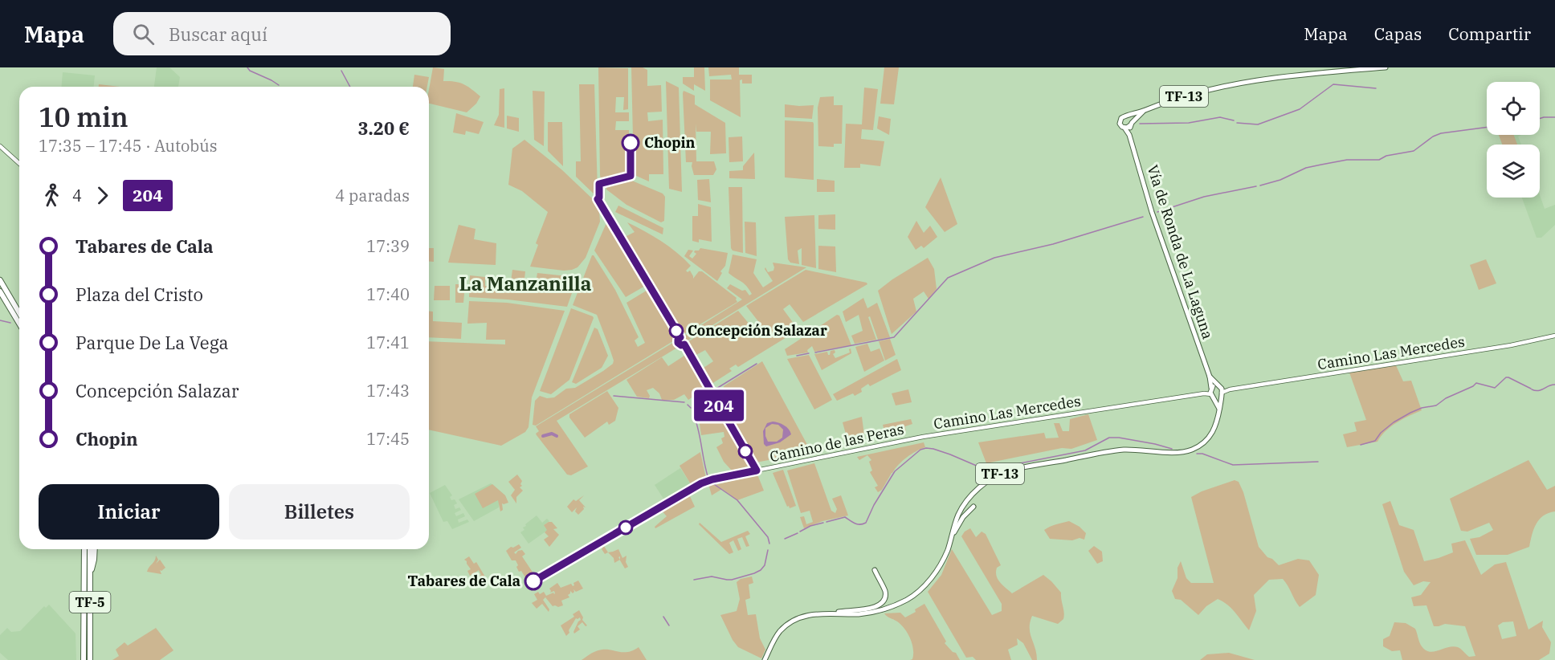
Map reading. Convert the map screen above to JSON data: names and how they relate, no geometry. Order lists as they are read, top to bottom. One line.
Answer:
{"streets":{"highway":["TF-5"],"main road":["TF-13","Vía de Ronda de La Laguna","Camino Las Mercedes","Camino de las Peras"]},"crossings":[["TF-13","Vía de Ronda de La Laguna"],["TF-13","Camino Las Mercedes"],["Vía de Ronda de La Laguna","Camino Las Mercedes"],["Camino Las Mercedes","Camino de las Peras"]],"districts":["La Manzanilla"],"places":["Chopin","Concepción Salazar","Tabares de Cala"],"lines":["bus line 204"],"page":{"header":"Mapa","search":"Buscar aquí","nav":["Mapa","Capas","Compartir"],"on_map":"204","heading":["10 min","17:35 – 17:45 · Autobús","3.20 €"],"legs":["4","204","4 paradas"],"list":[{"name":"Tabares de Cala","value":"17:39"},{"name":"Plaza del Cristo","value":"17:40"},{"name":"Parque De La Vega","value":"17:41"},{"name":"Concepción Salazar","value":"17:43"},{"name":"Chopin","value":"17:45"}],"buttons":["Iniciar","Billetes"]}}
